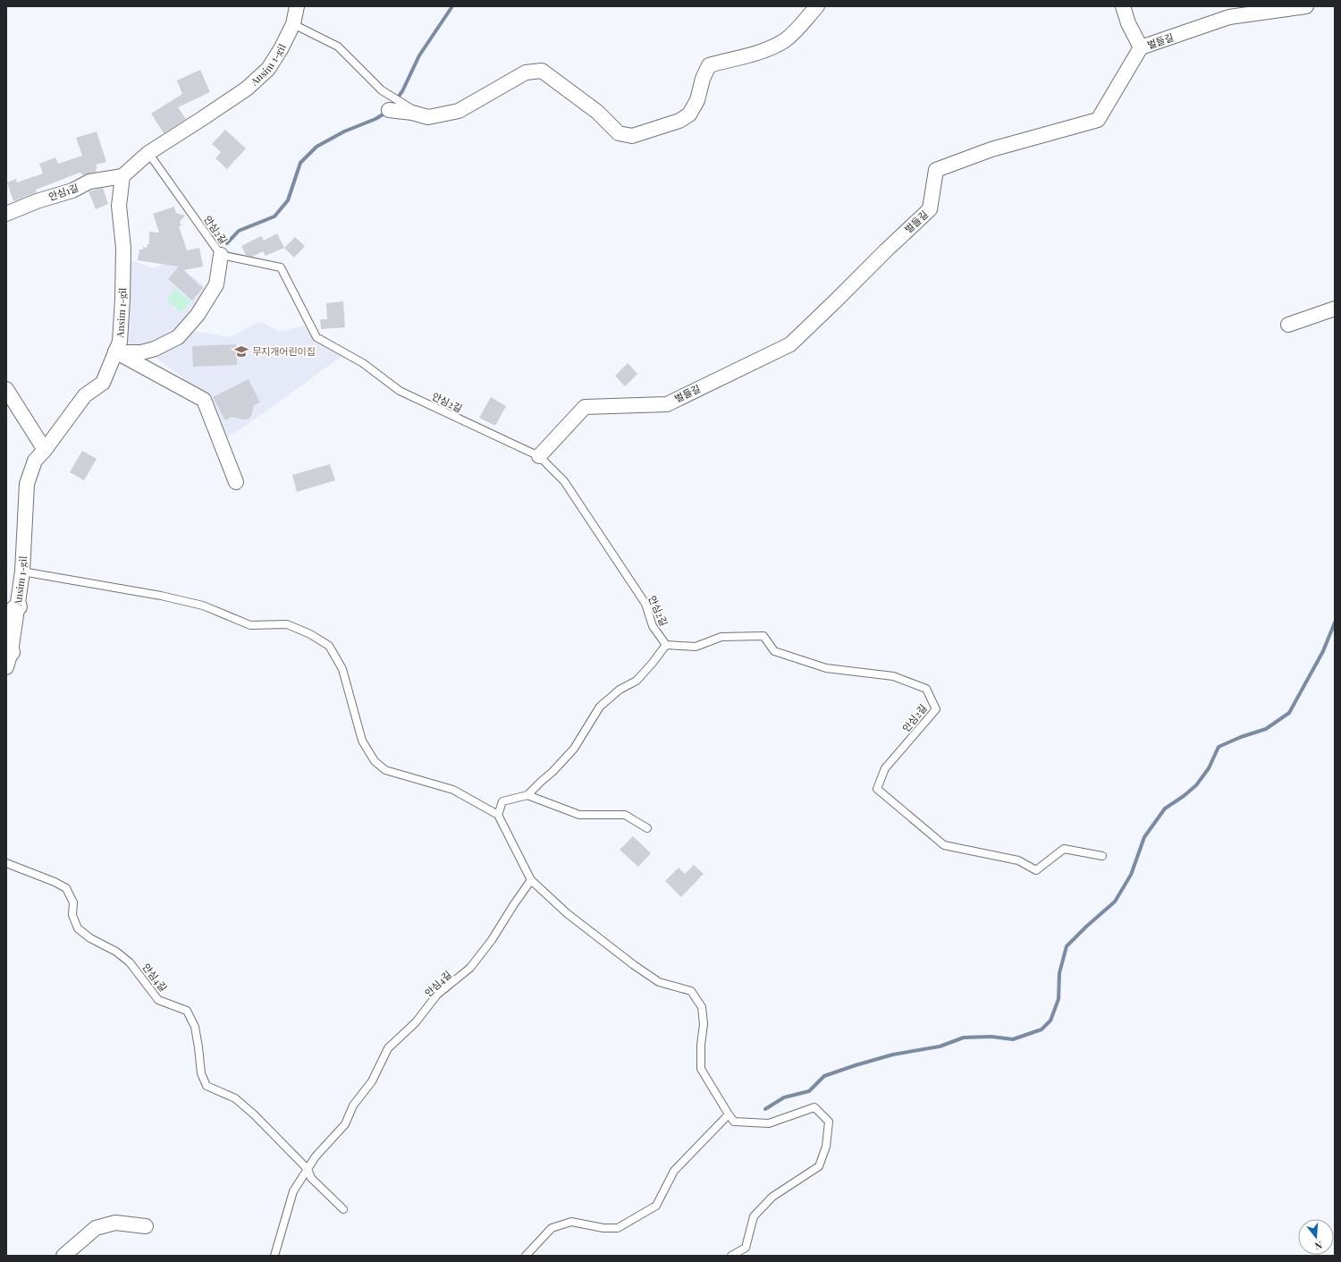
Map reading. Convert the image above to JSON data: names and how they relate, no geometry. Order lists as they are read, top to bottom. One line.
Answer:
{"streets":{"street":["벌들길","Ansim 1-gil","안심1길"],"lane":["안심2길","안심4길"]},"crossings":[["벌들길","안심2길"],["Ansim 1-gil","안심1길"],["Ansim 1-gil","안심2길"]],"places":{"school or university":["무지개어린이집"]},"north":"bottom"}
